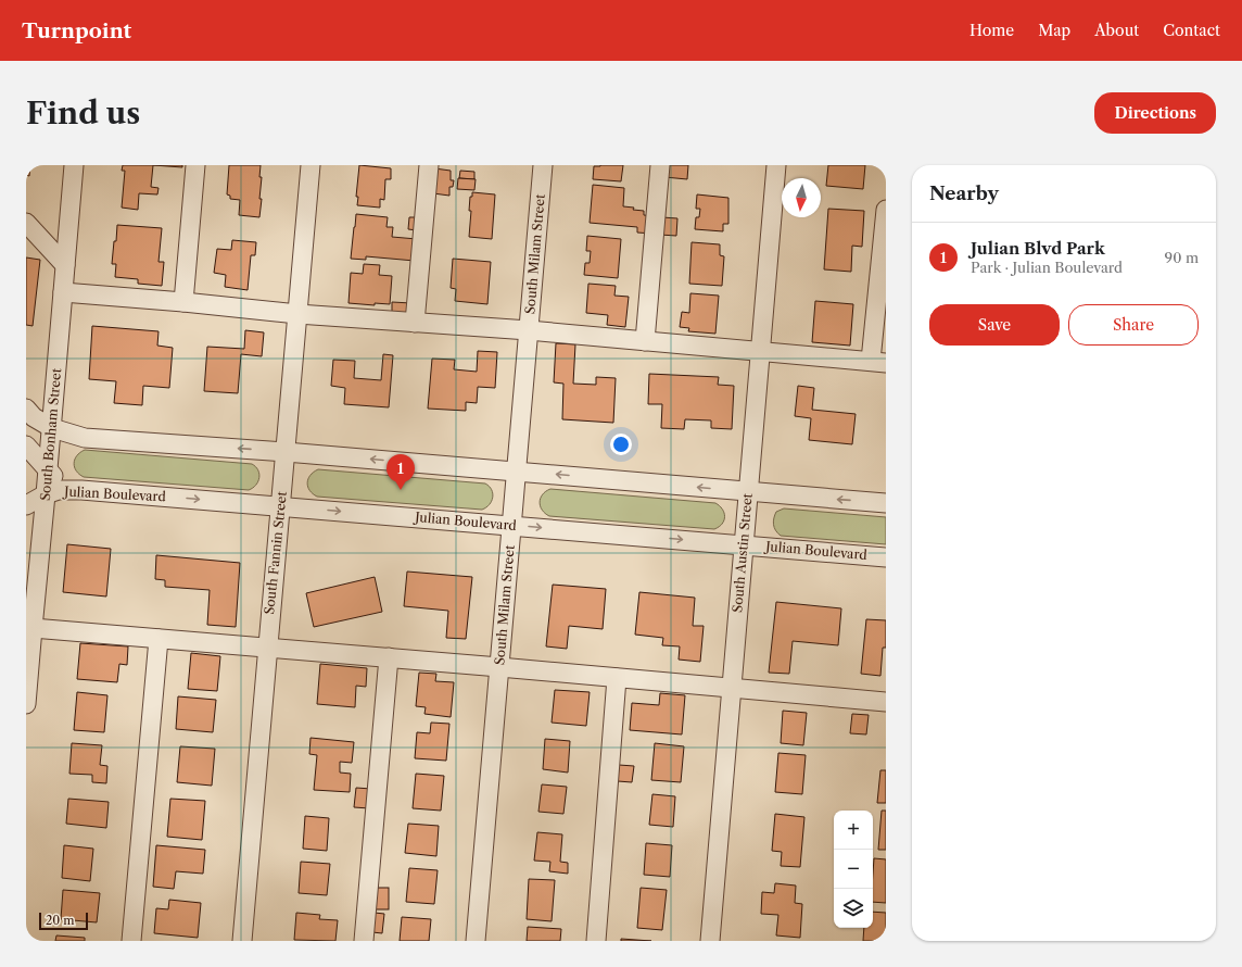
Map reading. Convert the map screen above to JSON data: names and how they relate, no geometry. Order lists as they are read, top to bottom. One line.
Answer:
{"streets":{"street":["South Milam Street","South Bonham Street","Julian Boulevard","South Fannin Street","South Austin Street"]},"crossings":[["South Milam Street","Julian Boulevard"],["South Bonham Street","Julian Boulevard"],["Julian Boulevard","South Fannin Street"],["Julian Boulevard","South Austin Street"]],"scale_bar":"20 m","north":"bottom","page":{"header":"Turnpoint","nav":["Home","Map","About","Contact"],"buttons":["Directions",["Save","Share"]],"title":"Find us","heading":"Nearby","list":[{"mark":"1","name":"Julian Blvd Park","note":"Park · Julian Boulevard","value":"90 m"}],"pins":"1","map_buttons":["+","−"],"scale":"20 m"}}
